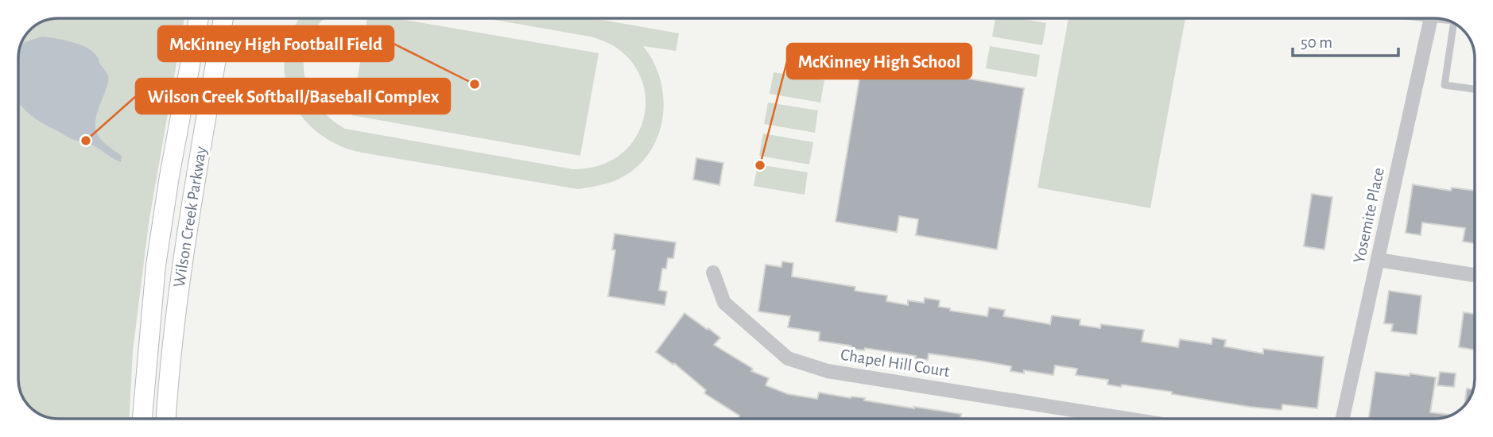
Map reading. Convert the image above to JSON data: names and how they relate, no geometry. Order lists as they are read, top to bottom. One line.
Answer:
{"streets":{"main road":["Wilson Creek Parkway"],"street":["Yosemite Place","Chapel Hill Court"]},"places":["McKinney High Football Field","Wilson Creek Softball/Baseball Complex","McKinney High School"],"scale_bar":"50 m"}
